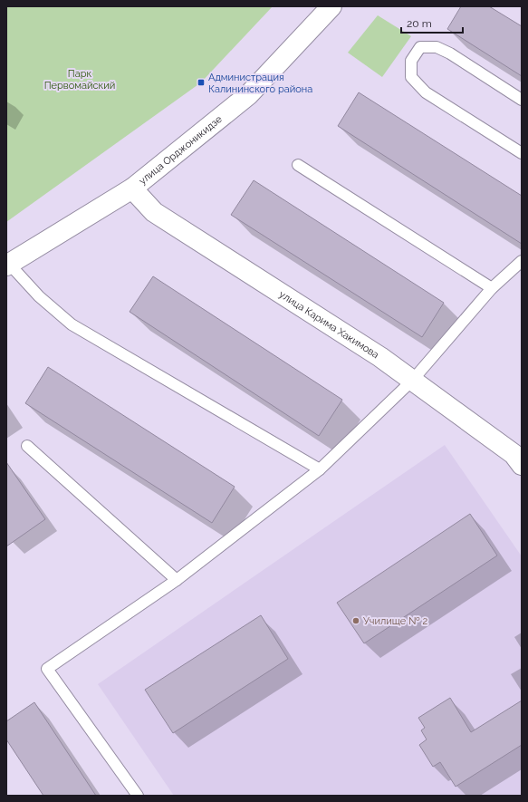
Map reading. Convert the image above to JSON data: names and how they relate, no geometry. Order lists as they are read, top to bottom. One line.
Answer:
{"streets":{"street":["улица Орджоникидзе","улица Карима Хакимова"]},"crossings":[["улица Орджоникидзе","улица Карима Хакимова"]],"parks":["Парк Первомайский"],"places":{"transit":["Администрация Калининского района"],"other":["Училище № 2"]},"scale_bar":"20 m"}
